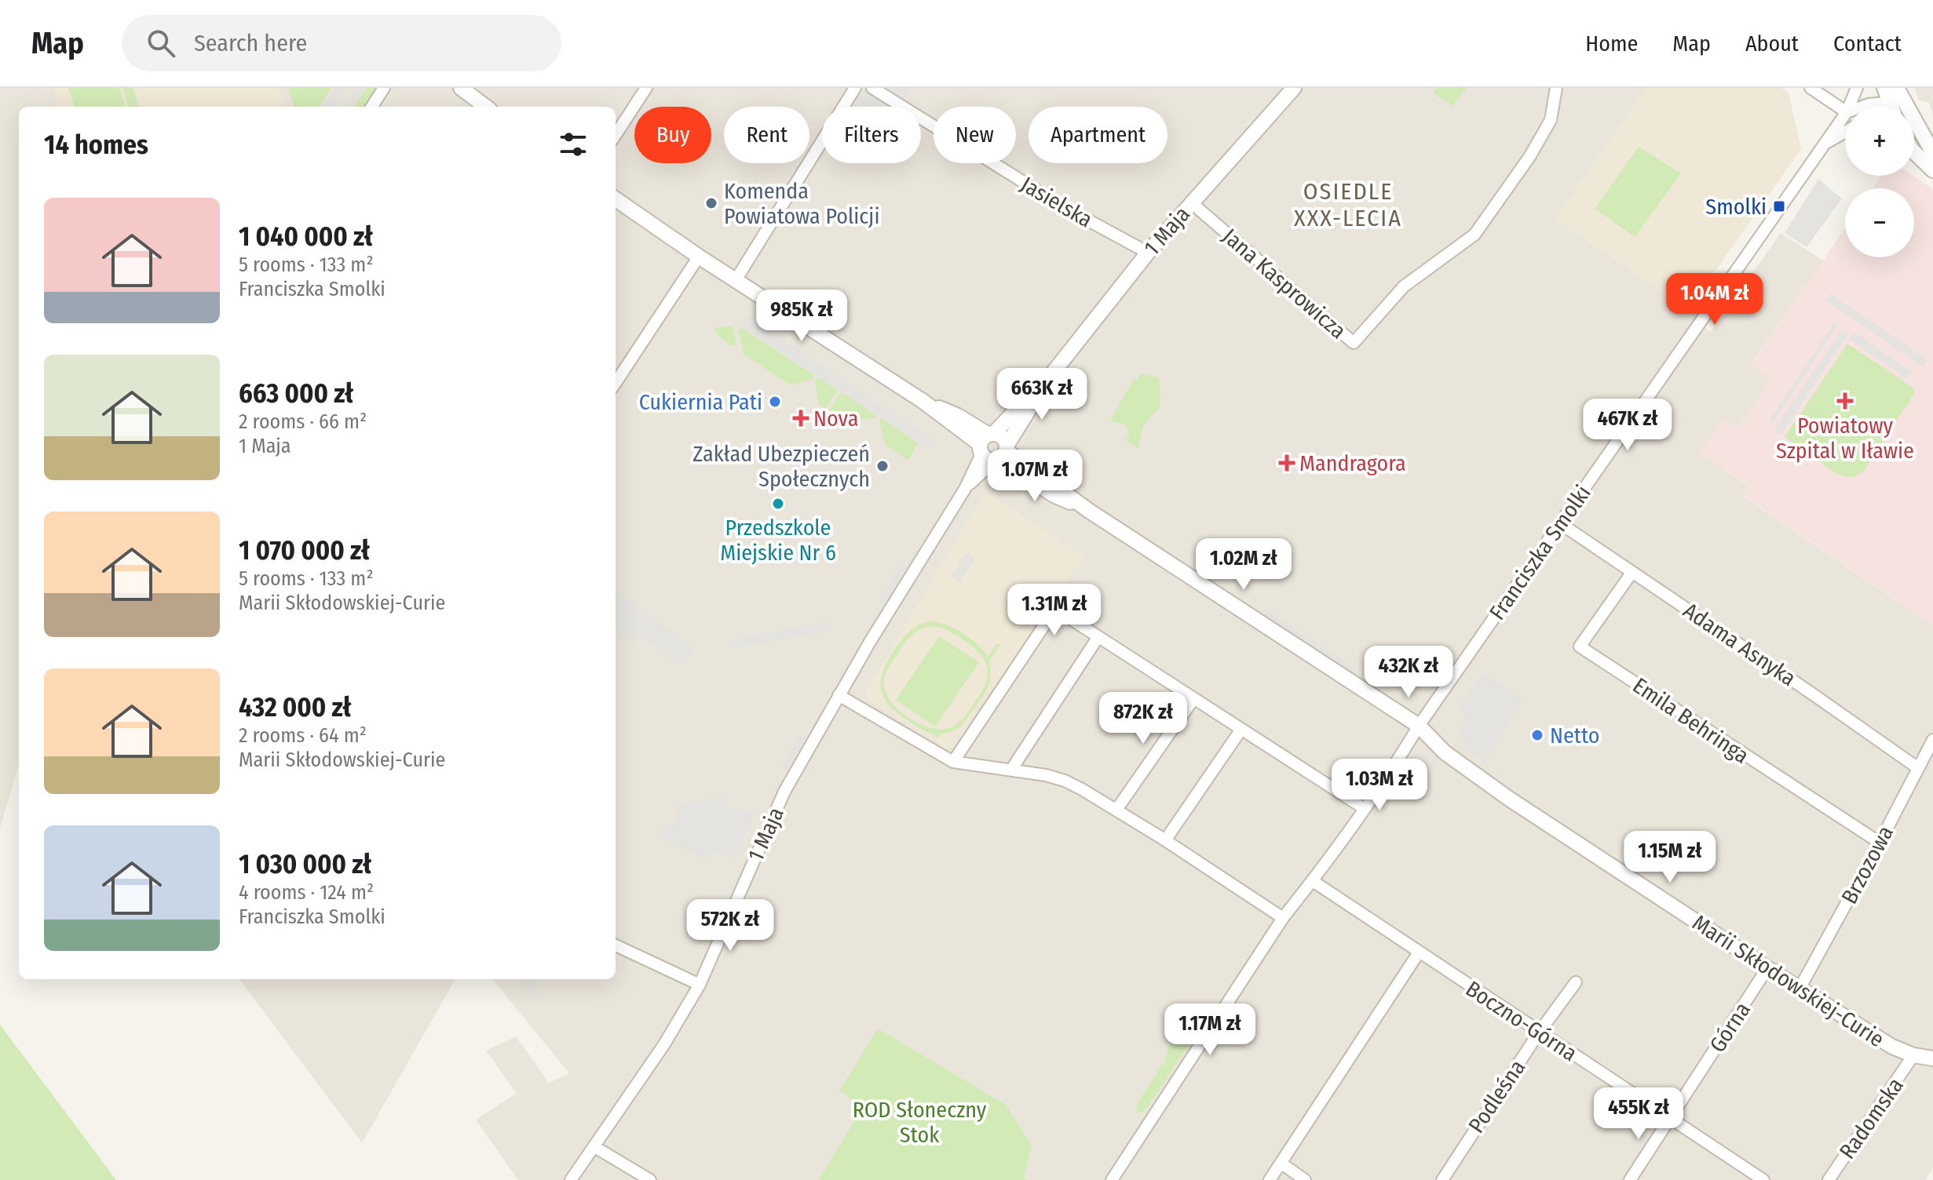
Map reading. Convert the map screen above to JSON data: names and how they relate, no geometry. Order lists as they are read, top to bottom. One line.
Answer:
{"streets":{"street":["Jasielska","1 Maja","Jana Kasprowicza","Franciszka Smolki","Adama Asnyka","Emila Behringa","Brzozowa","Marii Skłodowskiej-Curie","Boczno-Górna","Górna","Podleśna","Radomska"]},"crossings":[["Jasielska","1 Maja"],["1 Maja","Jana Kasprowicza"],["1 Maja","Marii Skłodowskiej-Curie"],["Franciszka Smolki","Adama Asnyka"],["Franciszka Smolki","Marii Skłodowskiej-Curie"],["Franciszka Smolki","Boczno-Górna"],["Adama Asnyka","Emila Behringa"],["Adama Asnyka","Brzozowa"],["Emila Behringa","Brzozowa"],["Brzozowa","Marii Skłodowskiej-Curie"],["Marii Skłodowskiej-Curie","Górna"],["Marii Skłodowskiej-Curie","Radomska"],["Boczno-Górna","Górna"],["Boczno-Górna","Podleśna"]],"districts":["OSIEDLE XXX-LECIA"],"parks":["ROD Słoneczny Stok"],"places":{"other":["Komenda Powiatowa Policji","Cukiernia Pati","Zakład Ubezpieczeń Społecznych","Przedszkole Miejskie Nr 6","Netto"],"transit":["Smolki"],"health":["Powiatowy Szpital w Iławie","Nova","Mandragora"]},"page":{"header":"Map","search":"Search here","nav":["Home","Map","About","Contact"],"map_buttons":["+","−"],"chip":["Buy","Rent","Filters","New","Apartment"],"heading":"14 homes","list":[{"name":"1 040 000 zł","note":"5 rooms · 133 m² · Franciszka Smolki"},{"name":"663 000 zł","note":"2 rooms · 66 m² · 1 Maja"},{"name":"1 070 000 zł","note":"5 rooms · 133 m² · Marii Skłodowskiej-Curie"},{"name":"432 000 zł","note":"2 rooms · 64 m² · Marii Skłodowskiej-Curie"},{"name":"1 030 000 zł","note":"4 rooms · 124 m² · Franciszka Smolki"}],"price":["1.04M zł","985K zł","663K zł","467K zł","1.07M zł","1.02M zł","1.31M zł","432K zł","872K zł","1.03M zł","1.15M zł","572K zł","1.17M zł","455K zł"]}}
